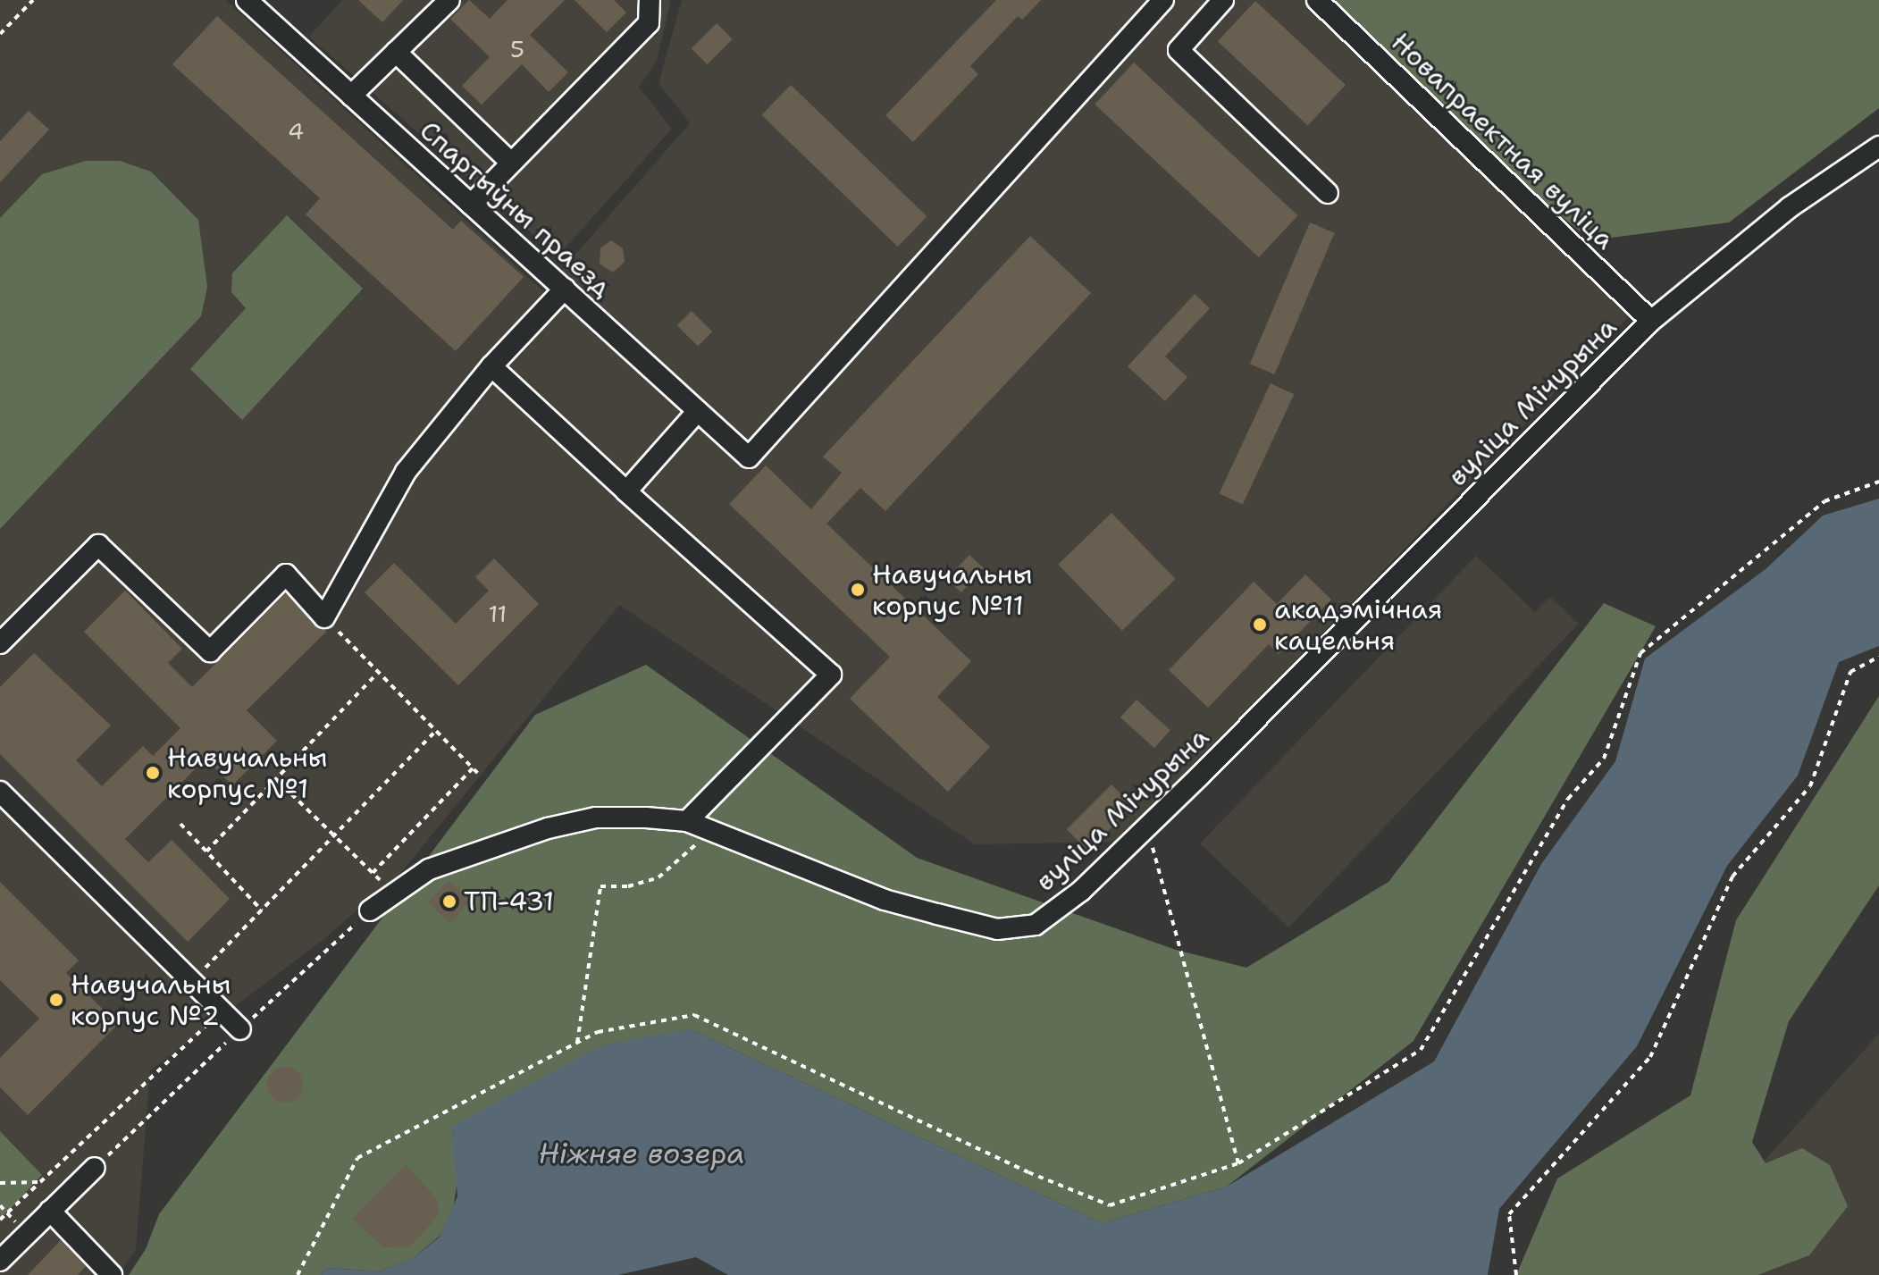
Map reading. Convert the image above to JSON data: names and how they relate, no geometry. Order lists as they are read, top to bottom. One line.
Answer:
{"streets":{"street":["Новапраектная вуліца","Спартыўны праезд","вуліца Мічурына"]},"crossings":[["Новапраектная вуліца","вуліца Мічурына"]],"water":["Ніжняе возера"],"places":["Навучальны корпус №11","акадэмічная кацельня","Навучальны корпус №1","ТП-431","Навучальны корпус №2"],"house_numbers":["5","4","11"]}
